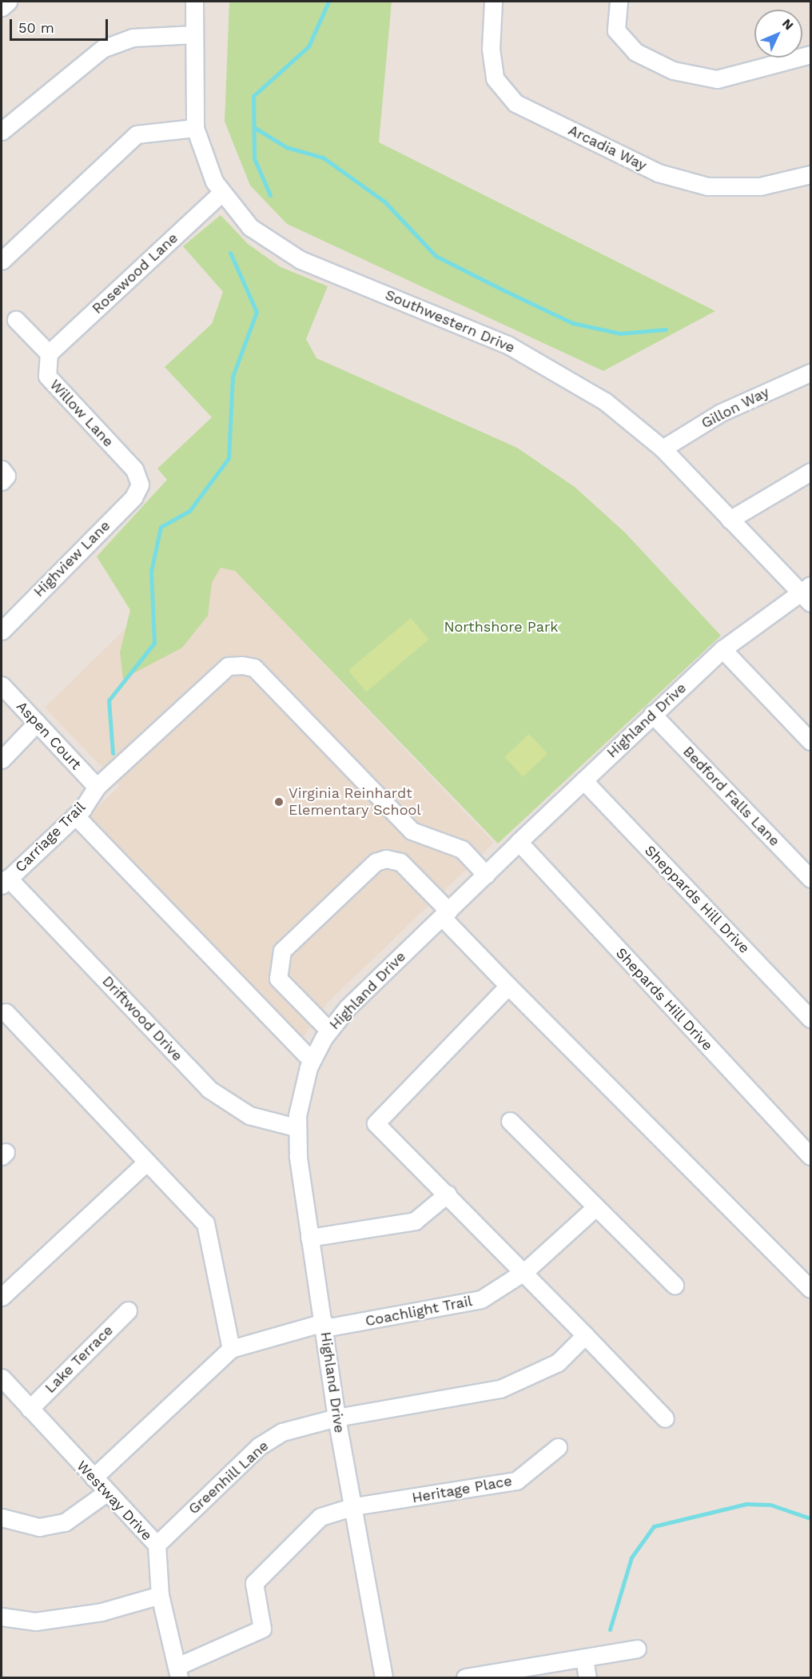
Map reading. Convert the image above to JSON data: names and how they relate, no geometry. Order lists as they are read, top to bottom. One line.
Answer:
{"streets":{"street":["Arcadia Way","Rosewood Lane","Southwestern Drive","Gillon Way","Willow Lane","Highview Lane","Highland Drive","Aspen Court","Bedford Falls Lane","Carriage Trail","Sheppards Hill Drive","Shepards Hill Drive","Driftwood Drive","Coachlight Trail","Lake Terrace","Greenhill Lane","Heritage Place","Westway Drive"]},"crossings":[["Rosewood Lane","Southwestern Drive"],["Rosewood Lane","Willow Lane"],["Southwestern Drive","Gillon Way"],["Southwestern Drive","Highland Drive"],["Willow Lane","Highview Lane"],["Highland Drive","Bedford Falls Lane"],["Highland Drive","Carriage Trail"],["Highland Drive","Sheppards Hill Drive"],["Highland Drive","Shepards Hill Drive"],["Highland Drive","Driftwood Drive"],["Highland Drive","Coachlight Trail"],["Highland Drive","Greenhill Lane"],["Highland Drive","Heritage Place"],["Aspen Court","Carriage Trail"],["Carriage Trail","Driftwood Drive"],["Lake Terrace","Westway Drive"],["Greenhill Lane","Westway Drive"],["Heritage Place","Westway Drive"]],"parks":["Northshore Park"],"places":["Virginia Reinhardt Elementary School"],"scale_bar":"50 m","north":"top right"}
